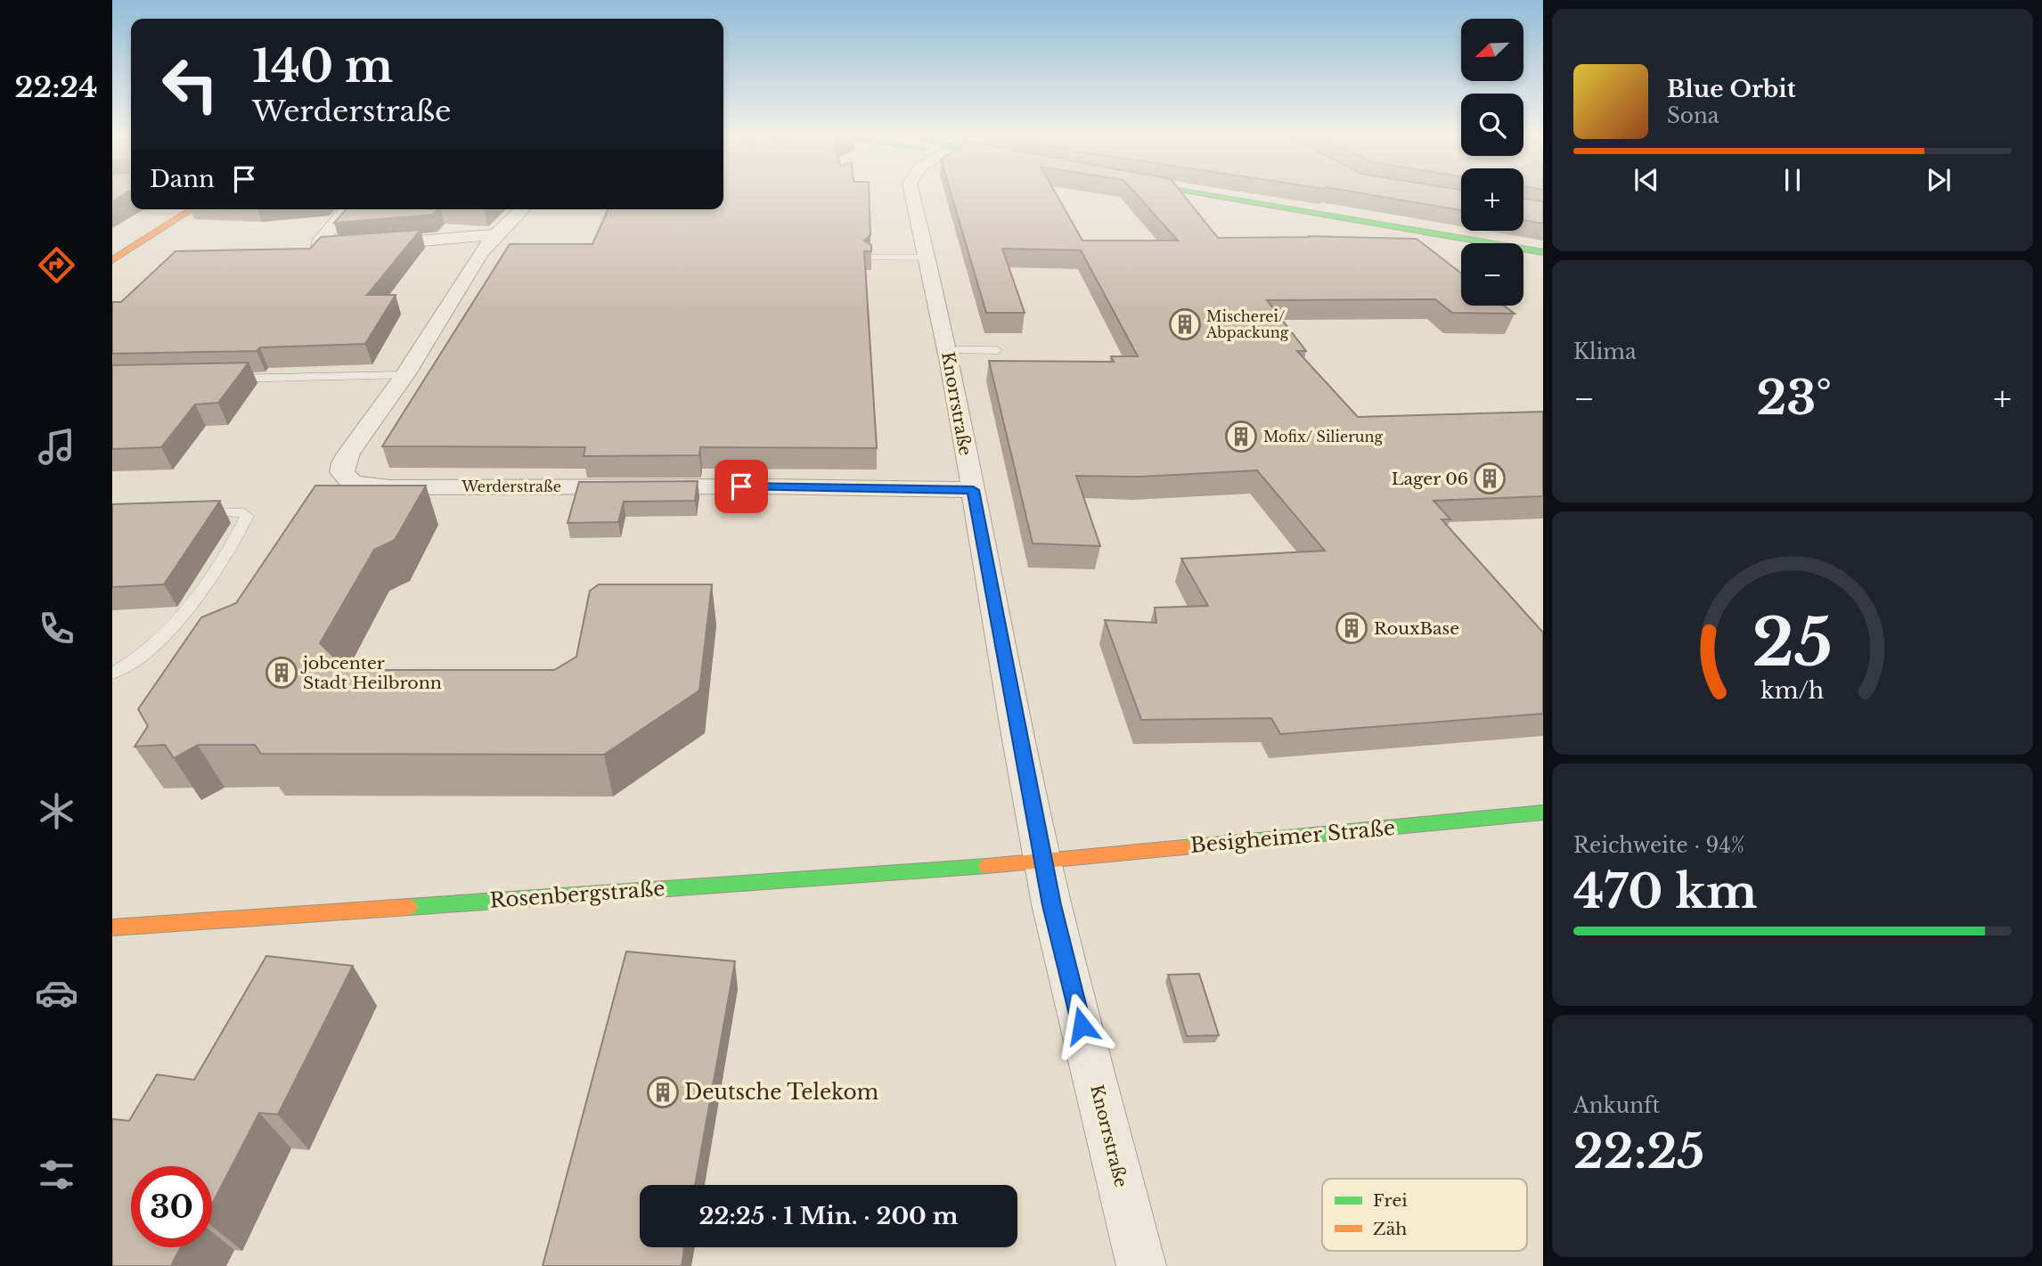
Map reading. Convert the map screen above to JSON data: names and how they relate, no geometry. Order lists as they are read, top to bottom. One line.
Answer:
{"streets":{"main road":["Besigheimer Straße","Rosenbergstraße"],"street":["Knorrstraße","Werderstraße"]},"crossings":[["Knorrstraße","Werderstraße"],["Knorrstraße","Besigheimer Straße"],["Knorrstraße","Rosenbergstraße"],["Besigheimer Straße","Rosenbergstraße"]],"places":{"building":["Mischerei/ Abpackung","Mofix/ Silierung","Lager 06","RouxBase","jobcenter Stadt Heilbronn","Deutsche Telekom"]},"legend":["Frei","Zäh"],"north":"bottom left","page":{"tabs":"22:24","map_buttons":["+","−"],"turn":["140 m","Werderstraße"],"song":["Blue Orbit","Sona"],"then":"Dann","tile":["Klima",["Reichweite · 94%","470 km"],["Ankunft","22:25"]],"heat":["−","23°","+"],"limit":"30","trip":"22:25 · 1 Min. · 200 m","gauge":["25","km/h"]}}
